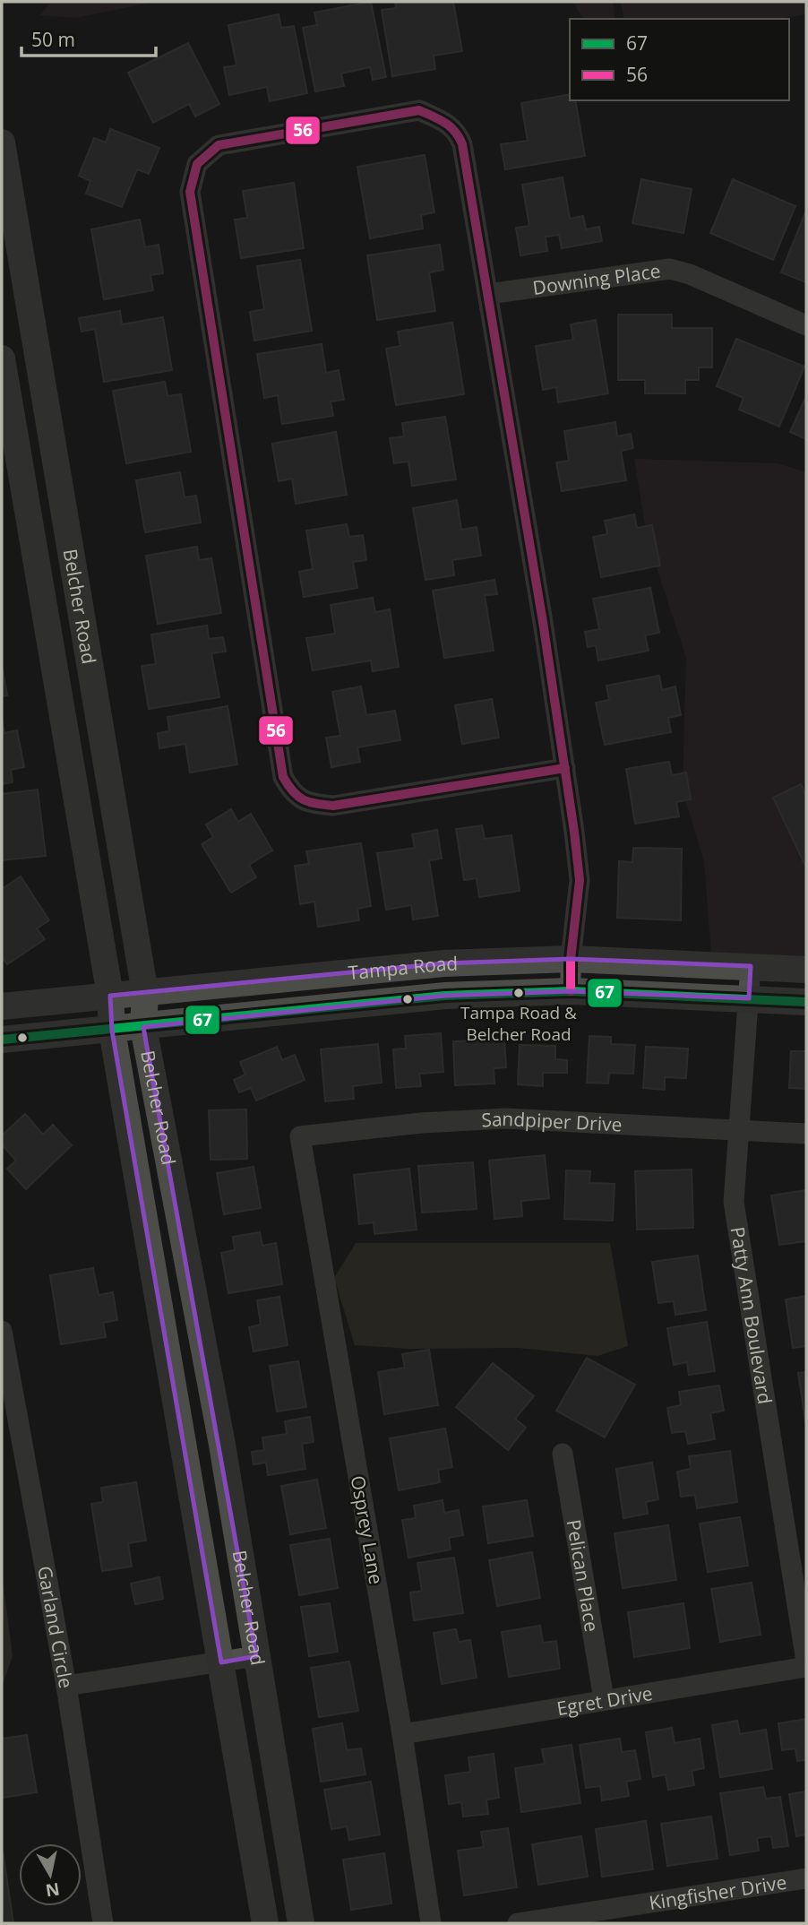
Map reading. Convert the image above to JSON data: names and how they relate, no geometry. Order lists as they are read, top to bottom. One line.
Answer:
{"streets":{"main road":["Belcher Road","Tampa Road"],"street":["Downing Place","Sandpiper Drive","Patty Ann Boulevard","Osprey Lane","Pelican Place","Garland Circle","Egret Drive","Kingfisher Drive"]},"crossings":[["Belcher Road","Tampa Road"],["Tampa Road","Patty Ann Boulevard"],["Sandpiper Drive","Patty Ann Boulevard"],["Sandpiper Drive","Osprey Lane"],["Osprey Lane","Egret Drive"],["Pelican Place","Egret Drive"]],"places":["Tampa Road & Belcher Road"],"lines":["transit line 56","transit line 67"],"legend":["67","56"],"scale_bar":"50 m","north":"bottom"}
